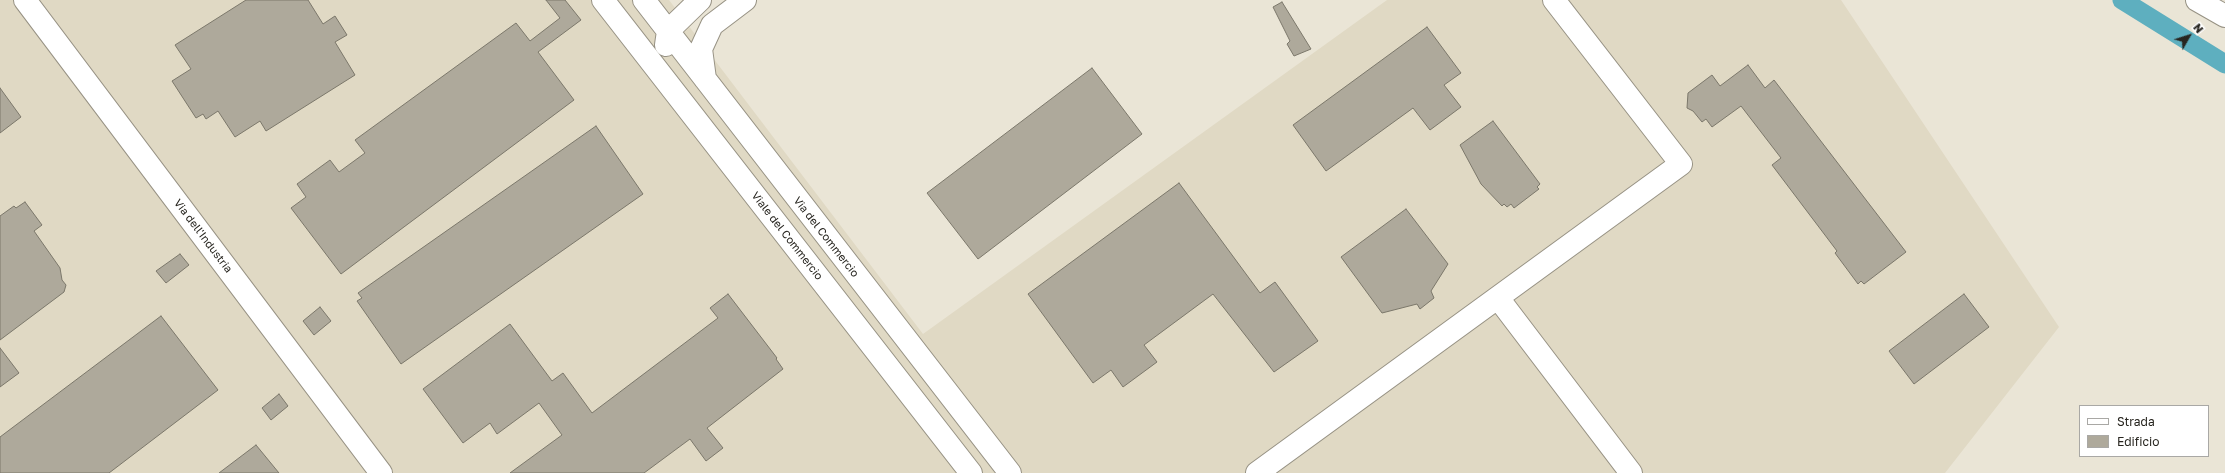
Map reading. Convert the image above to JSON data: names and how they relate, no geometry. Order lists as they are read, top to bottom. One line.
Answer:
{"streets":{"street":["Via dell'Industria","Viale del Commercio","Via del Commercio"]},"legend":["Strada","Edificio"],"north":"top right"}
